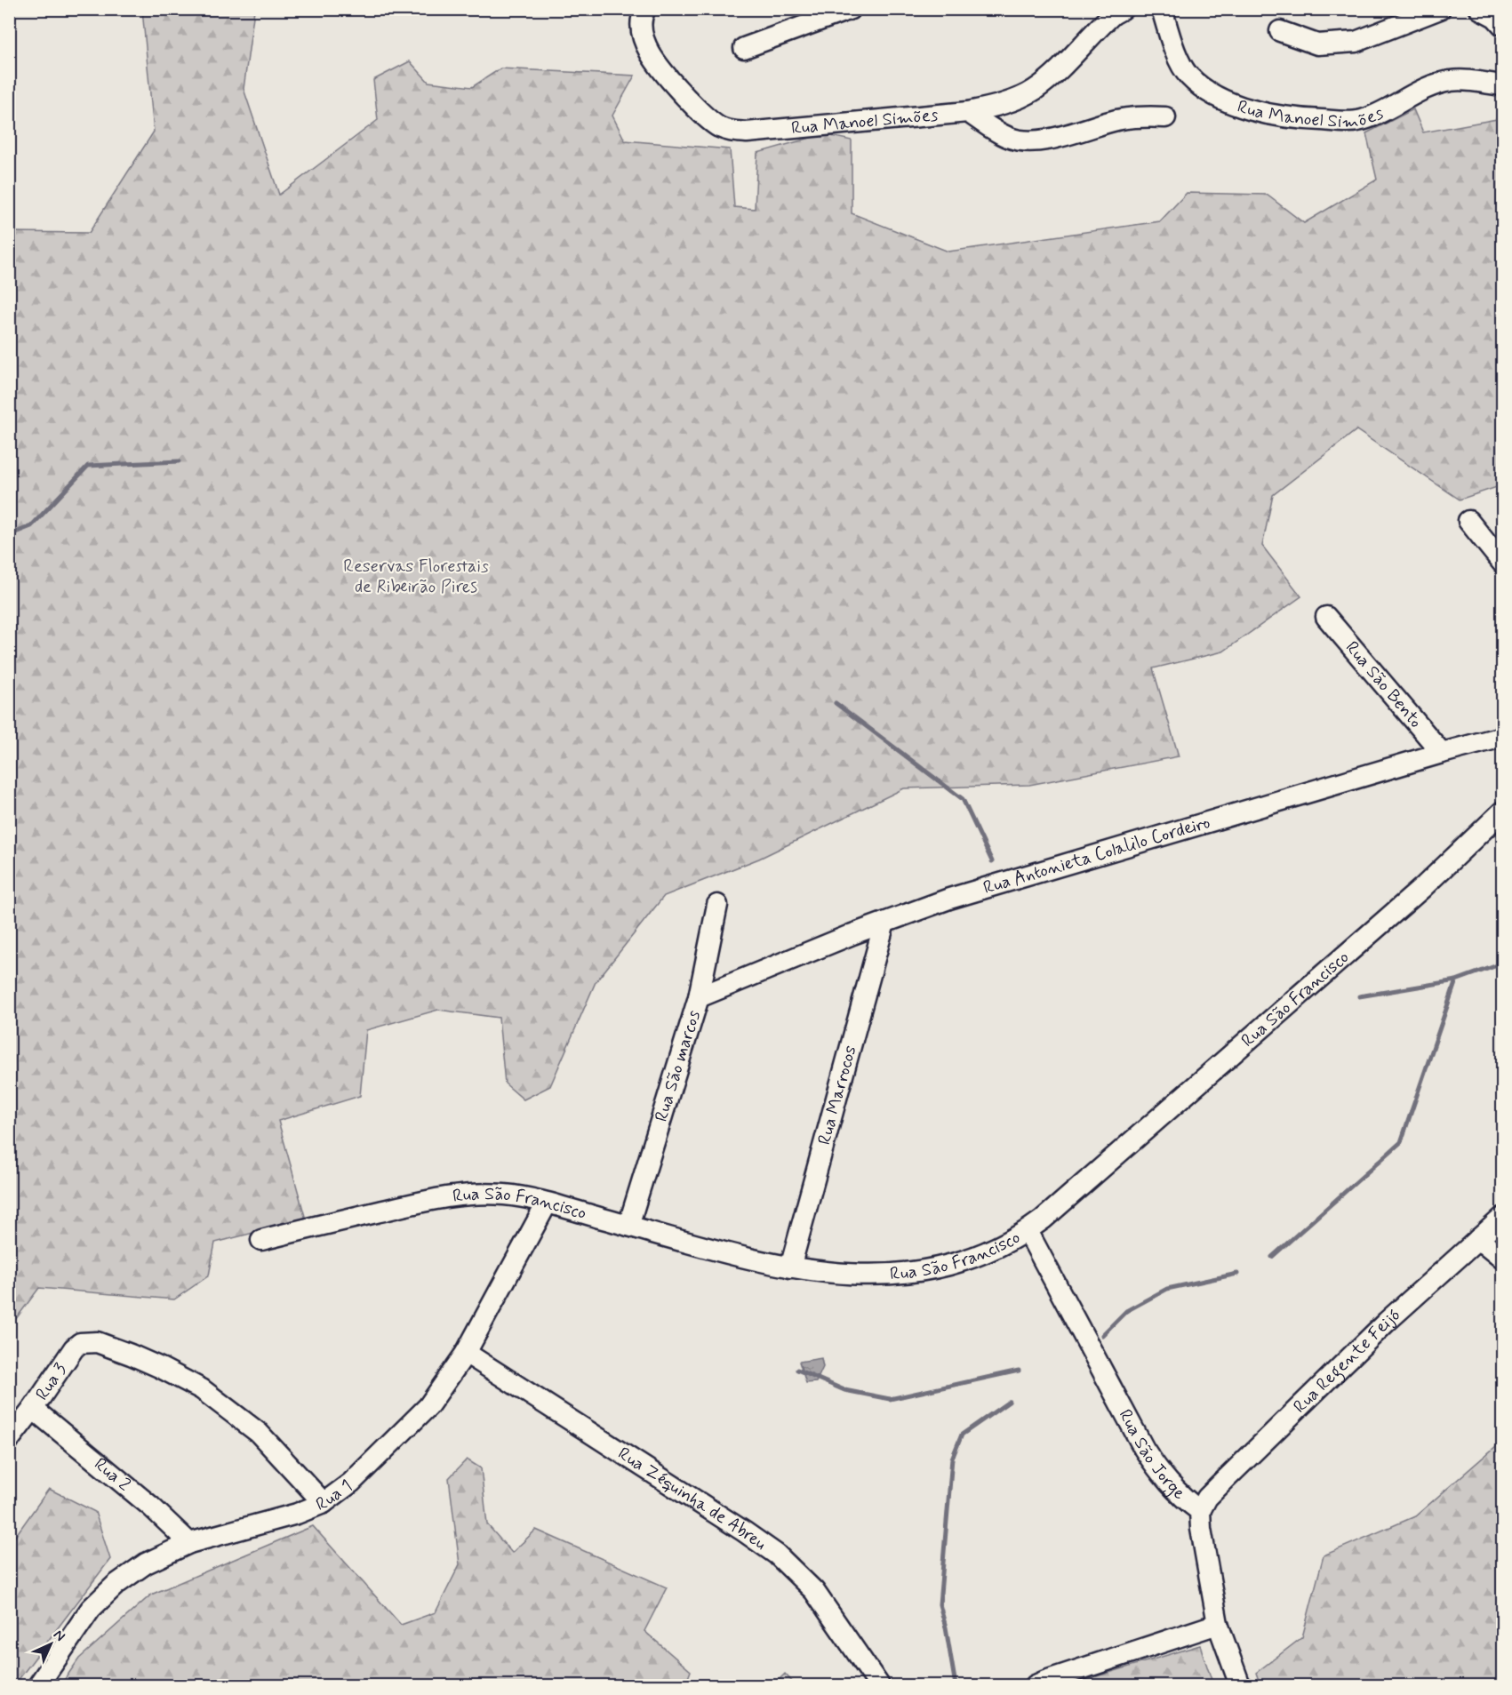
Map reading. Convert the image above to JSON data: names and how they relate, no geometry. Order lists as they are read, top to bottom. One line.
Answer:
{"streets":{"street":["Rua Manoel Simões","Rua São Bento","Rua Antonieta Colalilo Cordeiro","Rua São Francisco","Rua São marcos","Rua Marrocos","Rua Regente Feijó","Rua 3","Rua São Jorge","Rua 2","Rua 1","Rua Zéquinha de Abreu"]},"crossings":[["Rua São Bento","Rua Antonieta Colalilo Cordeiro"],["Rua Antonieta Colalilo Cordeiro","Rua São marcos"],["Rua Antonieta Colalilo Cordeiro","Rua Marrocos"],["Rua São Francisco","Rua São marcos"],["Rua São Francisco","Rua Marrocos"],["Rua São Francisco","Rua São Jorge"],["Rua São Francisco","Rua 1"],["Rua Regente Feijó","Rua São Jorge"],["Rua 3","Rua 2"],["Rua 3","Rua 1"],["Rua 2","Rua 1"],["Rua 1","Rua Zéquinha de Abreu"]],"parks":["Reservas Florestais de Ribeirão Pires"],"north":"top right"}
